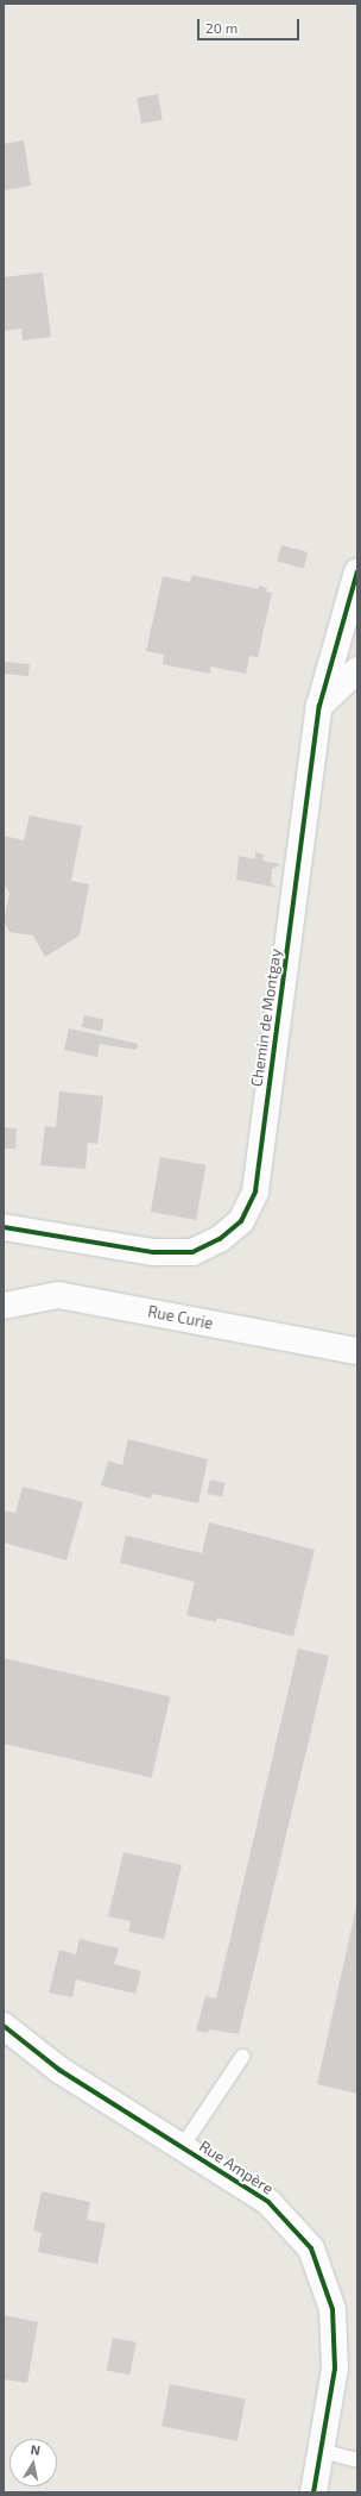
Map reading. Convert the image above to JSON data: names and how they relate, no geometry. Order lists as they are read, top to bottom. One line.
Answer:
{"streets":{"street":["Chemin de Montgay","Rue Curie","Rue Ampère"]},"scale_bar":"20 m","north":"top"}
